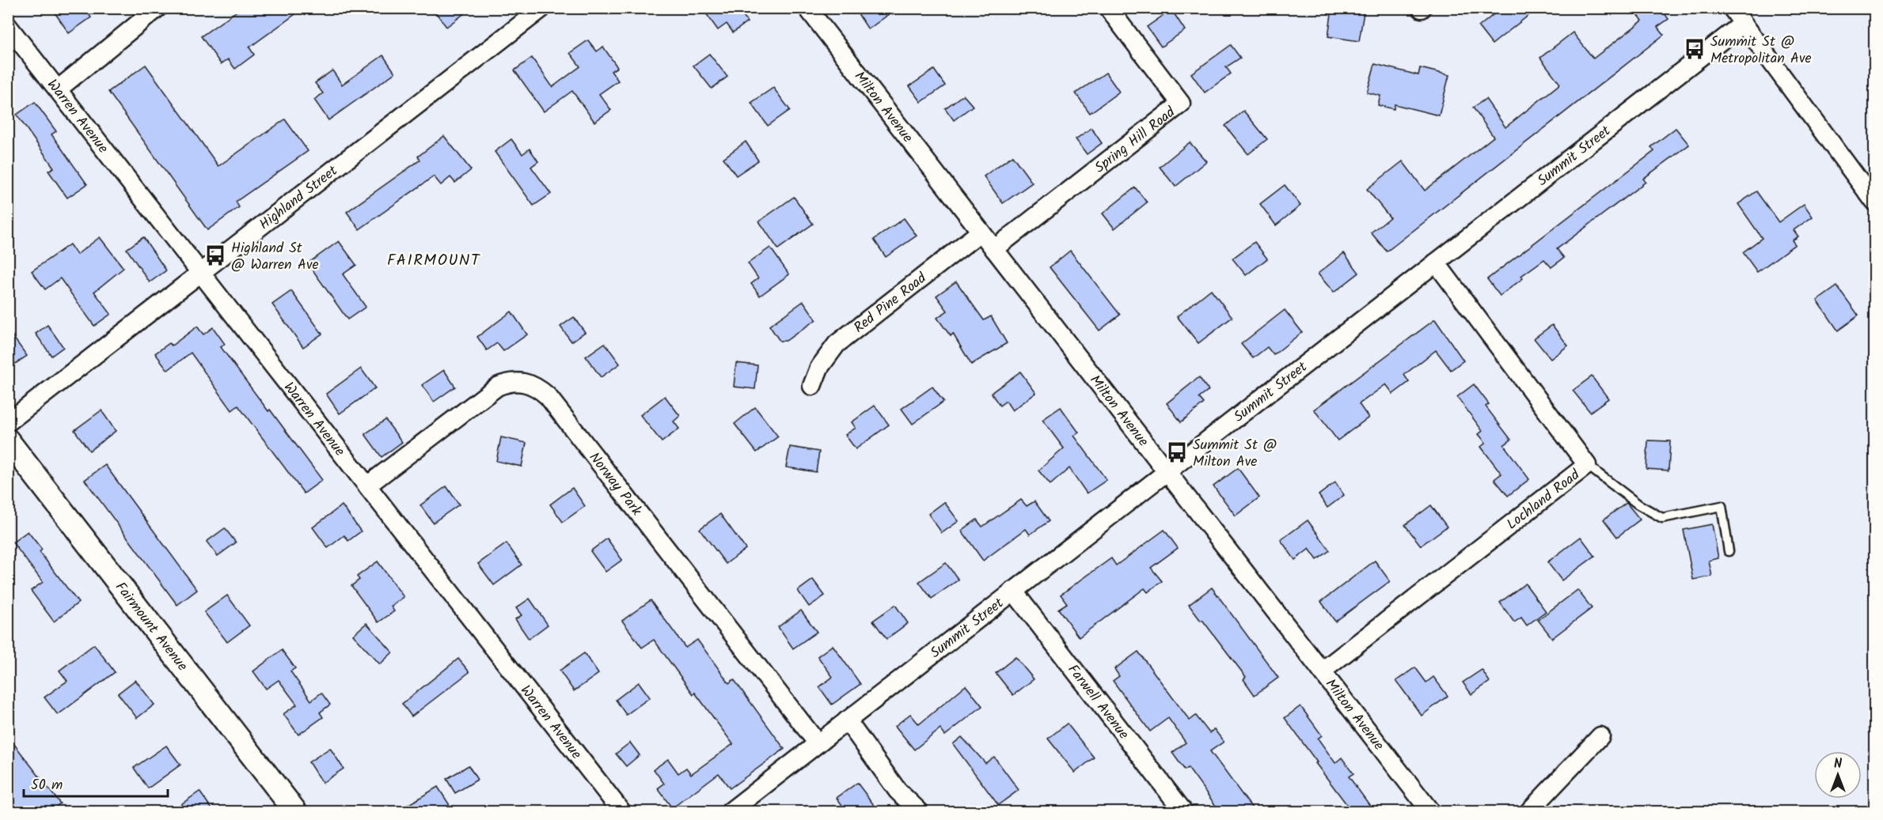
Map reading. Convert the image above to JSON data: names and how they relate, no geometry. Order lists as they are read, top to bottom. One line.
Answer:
{"streets":{"street":["Milton Avenue","Warren Avenue","Spring Hill Road","Summit Street","Highland Street","Red Pine Road","Norway Park","Lochland Road","Fairmount Avenue","Farwell Avenue"]},"crossings":[["Milton Avenue","Spring Hill Road"],["Milton Avenue","Summit Street"],["Milton Avenue","Red Pine Road"],["Milton Avenue","Lochland Road"],["Warren Avenue","Highland Street"],["Warren Avenue","Norway Park"],["Summit Street","Norway Park"],["Summit Street","Lochland Road"],["Summit Street","Farwell Avenue"]],"districts":["FAIRMOUNT"],"places":{"bus stop":["Summit St @ Metropolitan Ave","Highland St @ Warren Ave","Summit St @ Milton Ave"]},"scale_bar":"50 m","north":"top"}
